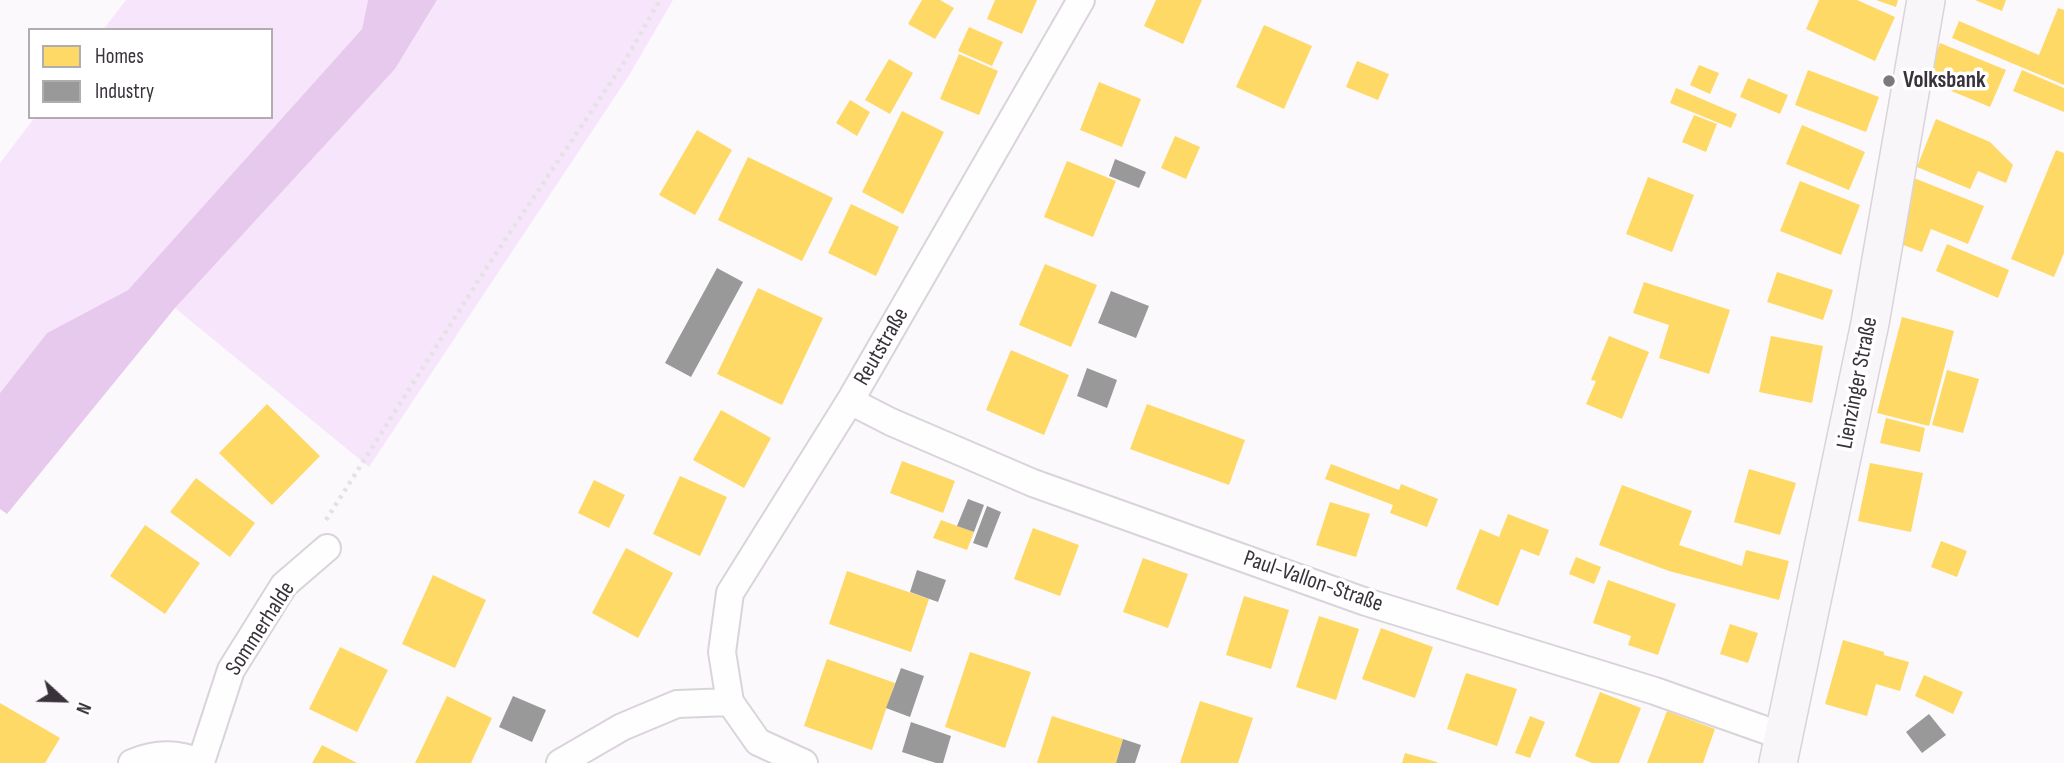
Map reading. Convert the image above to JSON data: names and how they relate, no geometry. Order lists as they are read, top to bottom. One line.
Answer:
{"streets":{"street":["Reutstraße","Lienzinger Straße","Paul-Vallon-Straße","Sommerhalde"]},"crossings":[["Reutstraße","Paul-Vallon-Straße"],["Lienzinger Straße","Paul-Vallon-Straße"]],"places":["Volksbank"],"legend":["Homes","Industry"],"north":"right"}
